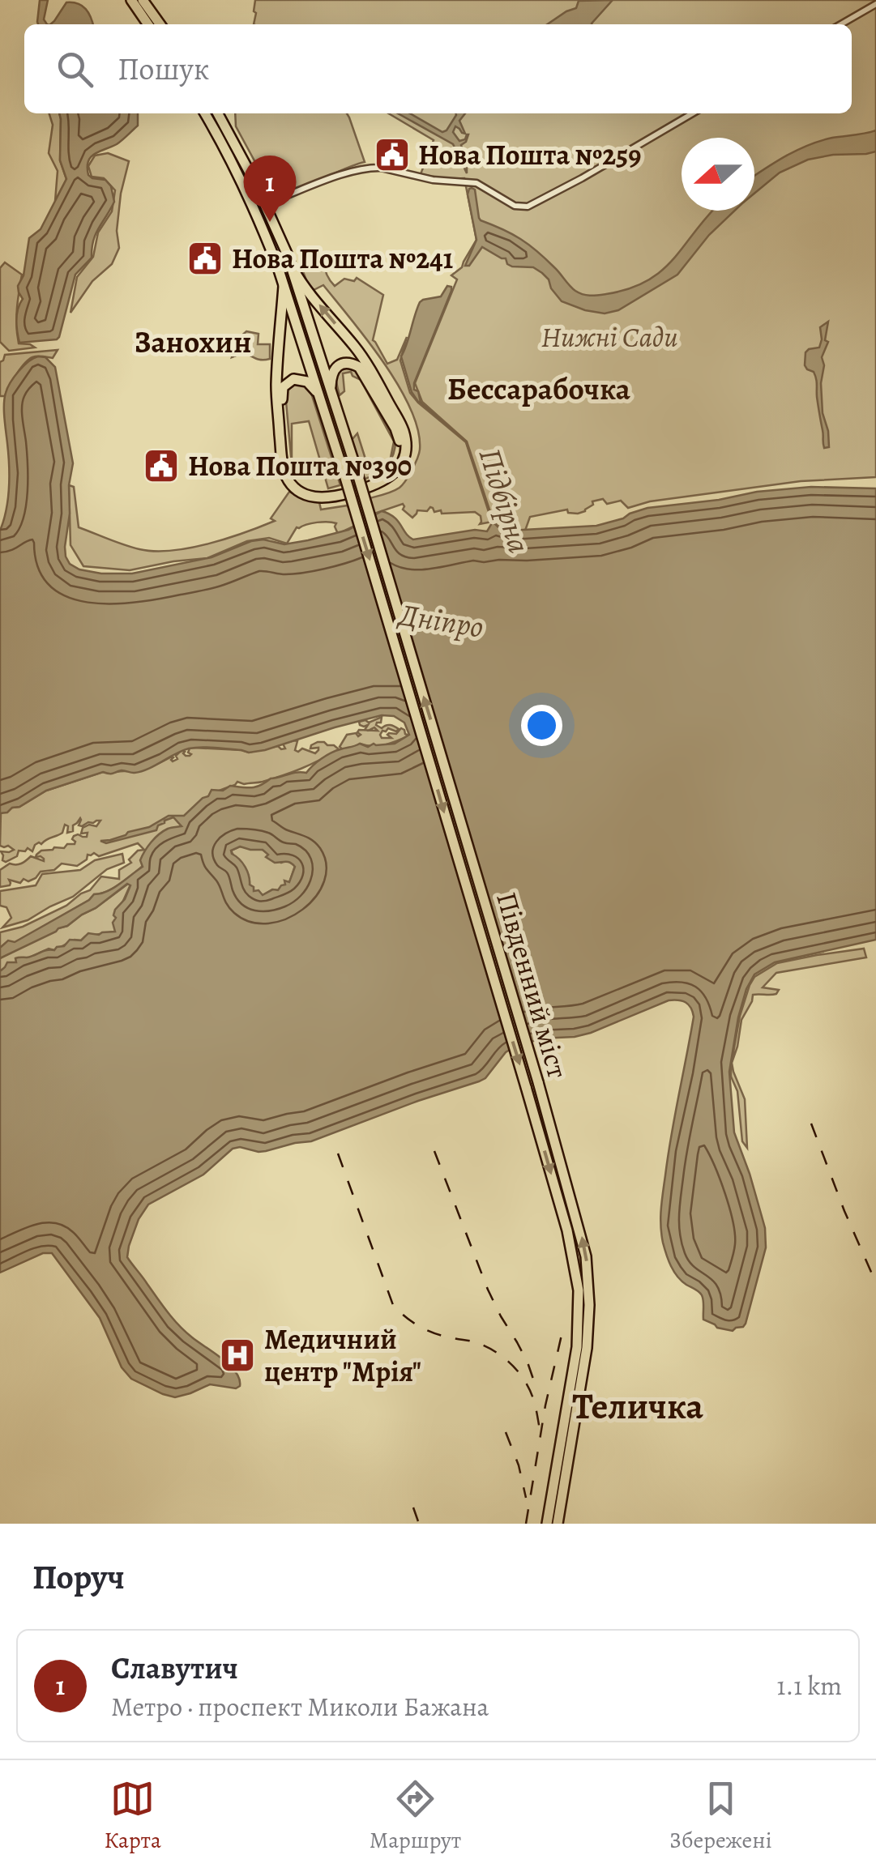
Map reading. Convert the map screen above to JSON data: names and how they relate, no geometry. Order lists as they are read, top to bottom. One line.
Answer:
{"streets":{"highway":["Південний міст"]},"districts":["Занохин","Бессарабочка","Теличка"],"water":["Підбірна","Дніпро"],"parks":["Нижні Сади"],"places":{"public building":["Нова Пошта №259","Нова Пошта №241","Нова Пошта №390"],"hospital":["Медичний центр \"Мрія\""]},"north":"left","page":{"search":"Пошук","pins":"1","heading":"Поруч","list":[{"mark":"1","name":"Славутич","note":"Метро · проспект Миколи Бажана","value":"1.1 km"}],"nav":["Карта","Маршрут","Збережені"]}}
